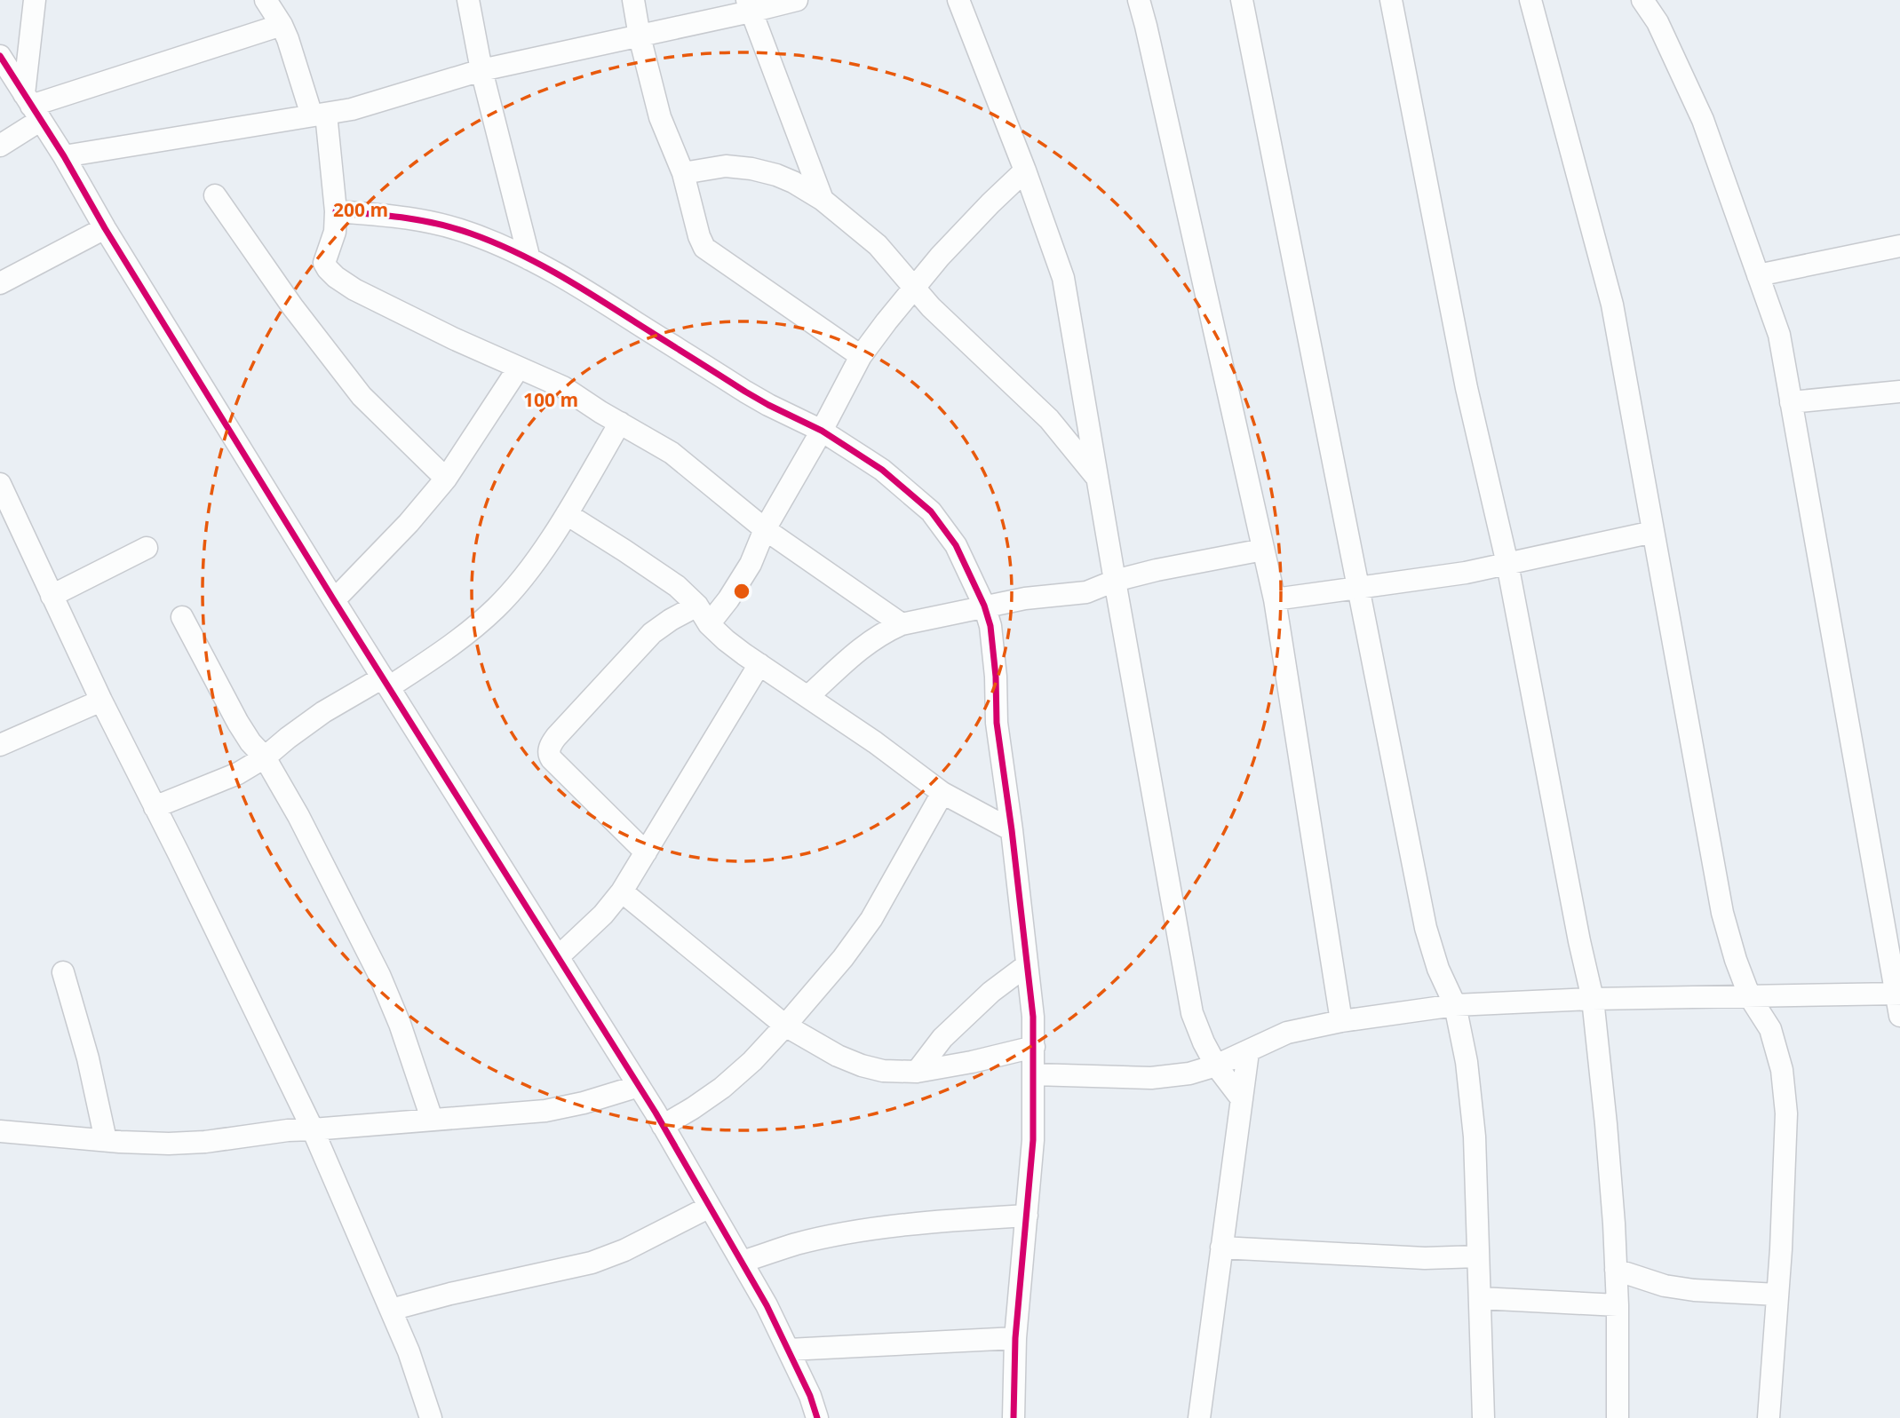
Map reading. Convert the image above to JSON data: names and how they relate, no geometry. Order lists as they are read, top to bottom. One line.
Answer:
{"rings":["200 m","100 m"]}
